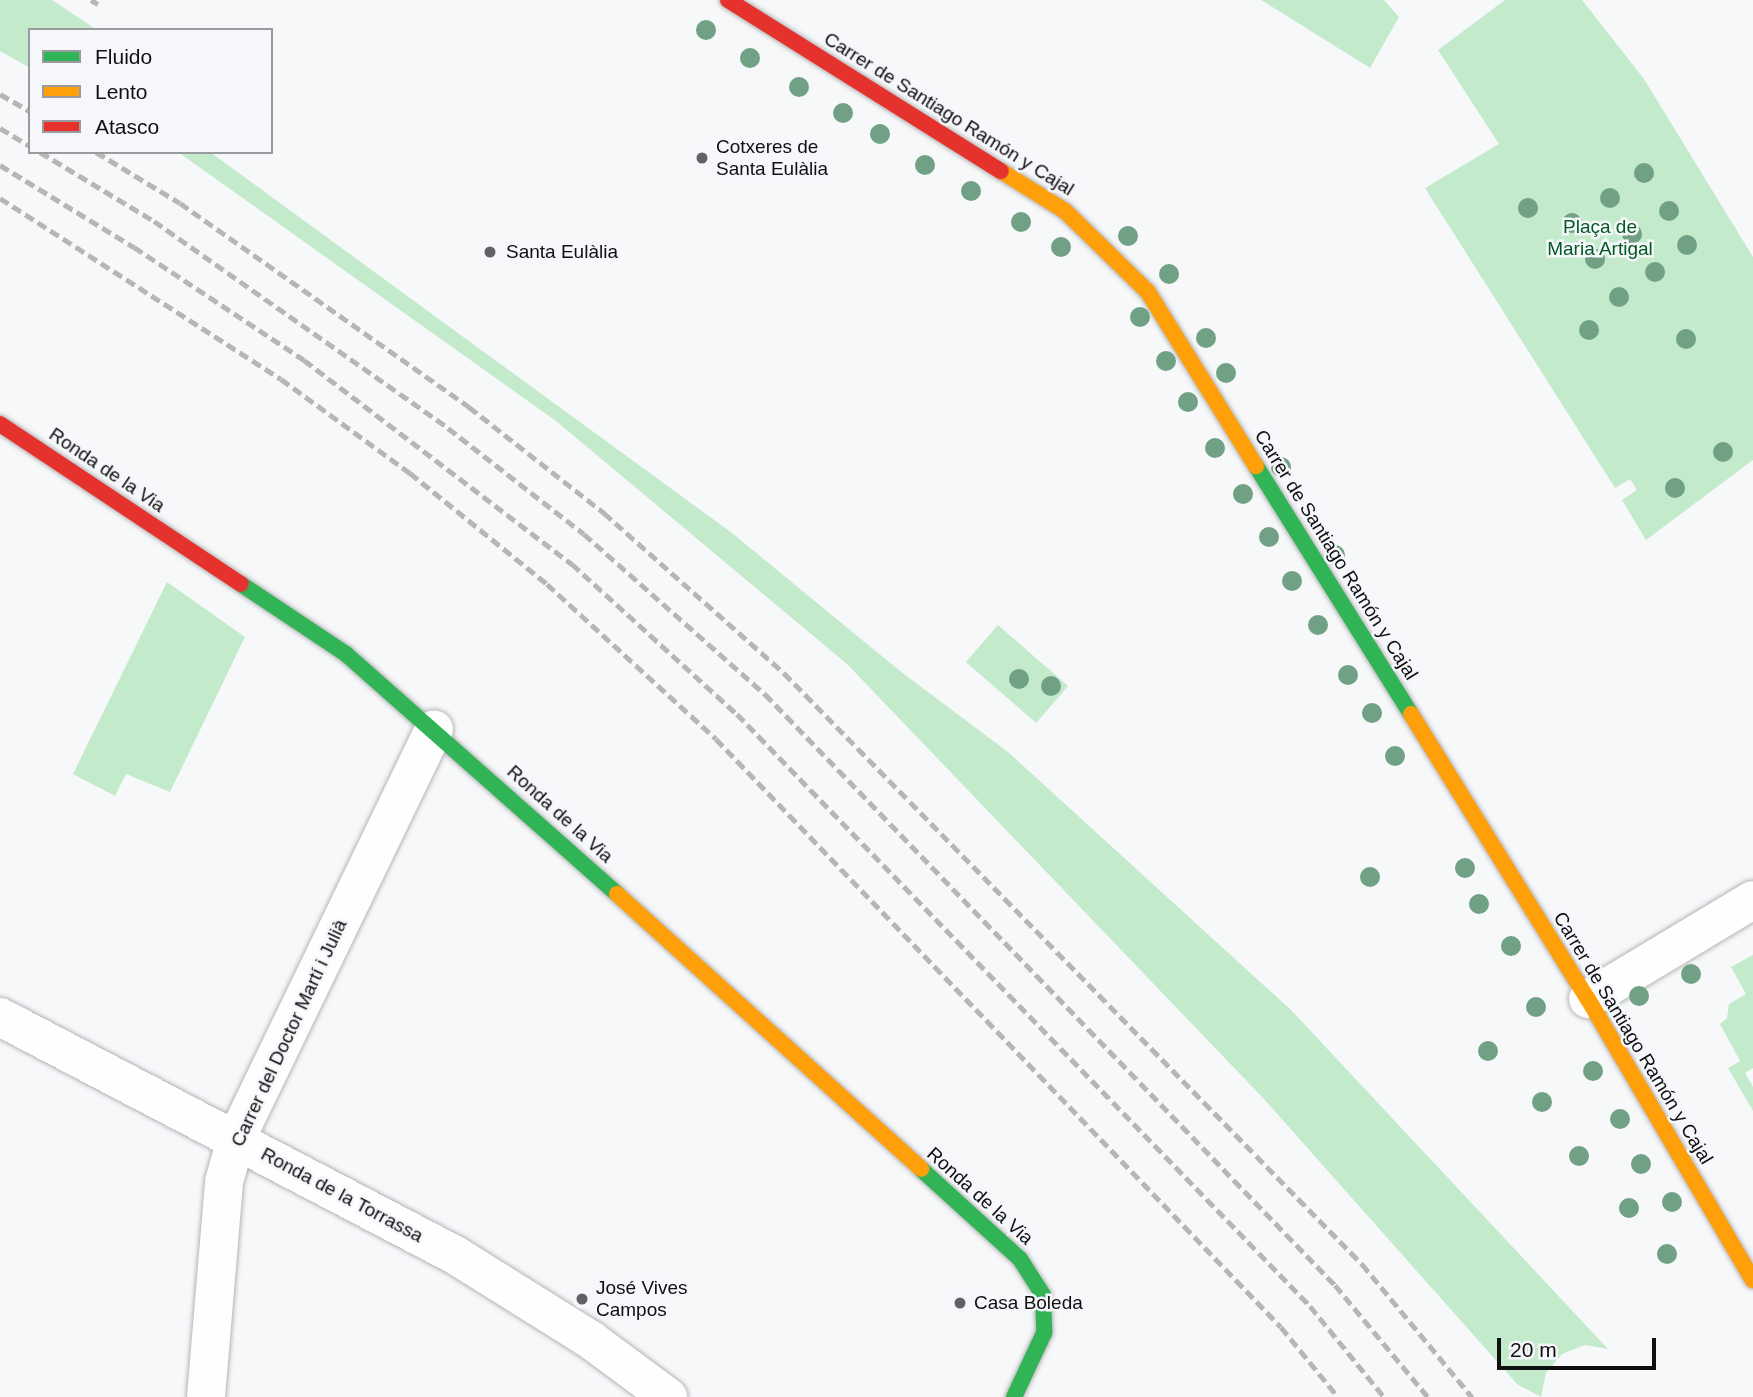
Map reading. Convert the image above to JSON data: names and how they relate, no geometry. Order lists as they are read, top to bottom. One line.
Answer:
{"streets":{"street":["Carrer de Santiago Ramón y Cajal","Ronda de la Via","Carrer del Doctor Martí i Julià","Ronda de la Torrassa"]},"crossings":[["Ronda de la Via","Carrer del Doctor Martí i Julià"],["Carrer del Doctor Martí i Julià","Ronda de la Torrassa"]],"parks":["Plaça de Maria Artigal"],"places":["Cotxeres de Santa Eulàlia","Santa Eulàlia","José Vives Campos","Casa Boleda"],"legend":["Fluido","Lento","Atasco"],"scale_bar":"20 m"}
